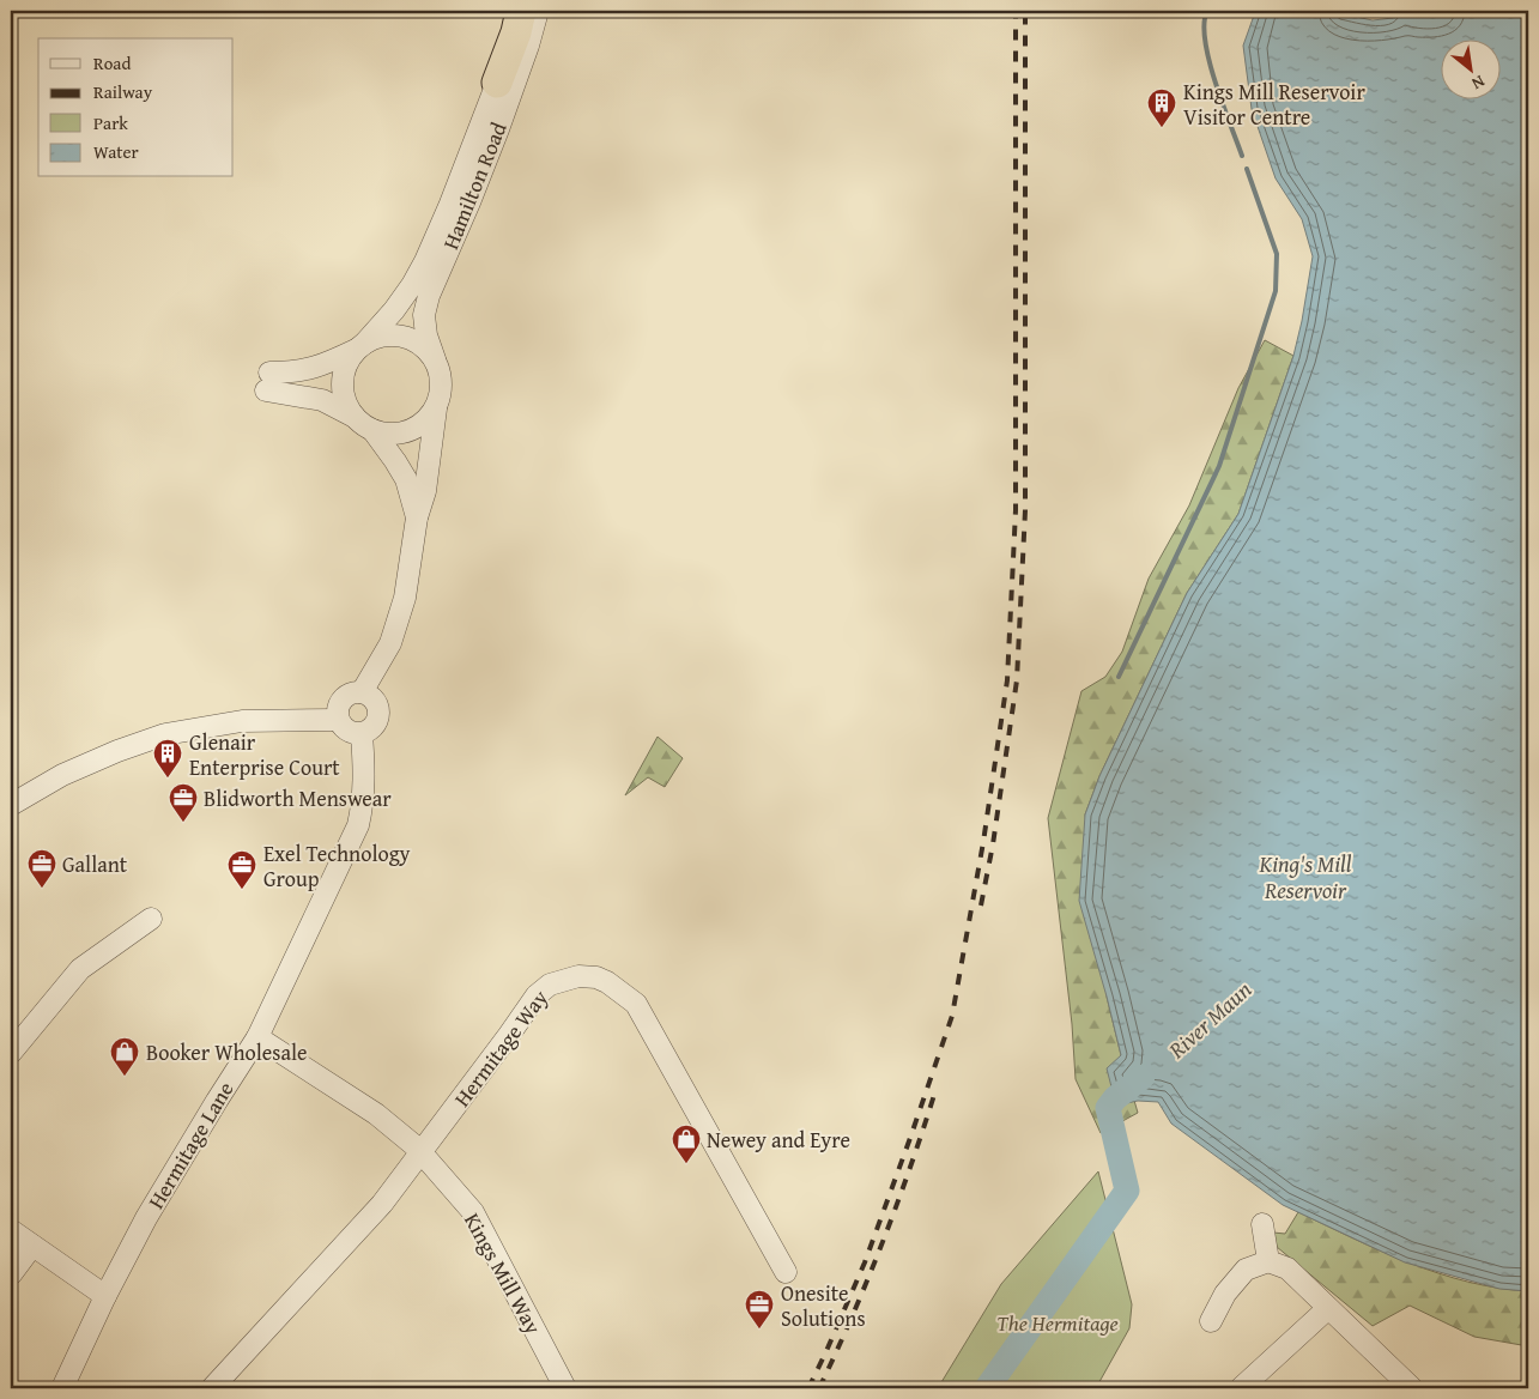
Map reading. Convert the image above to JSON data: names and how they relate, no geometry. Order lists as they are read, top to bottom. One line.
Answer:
{"streets":{"street":["Hamilton Road","Hermitage Way","Hermitage Lane","Kings Mill Way"]},"crossings":[["Hamilton Road","Hermitage Lane"],["Hermitage Way","Kings Mill Way"],["Hermitage Lane","Kings Mill Way"]],"water":["King's Mill Reservoir","River Maun"],"parks":["The Hermitage"],"places":{"building":["Kings Mill Reservoir Visitor Centre","Glenair Enterprise Court"],"office":["Blidworth Menswear","Gallant","Exel Technology Group","Onesite Solutions"],"shop":["Booker Wholesale","Newey and Eyre"]},"legend":["Road","Railway","Park","Water"],"north":"bottom right"}
